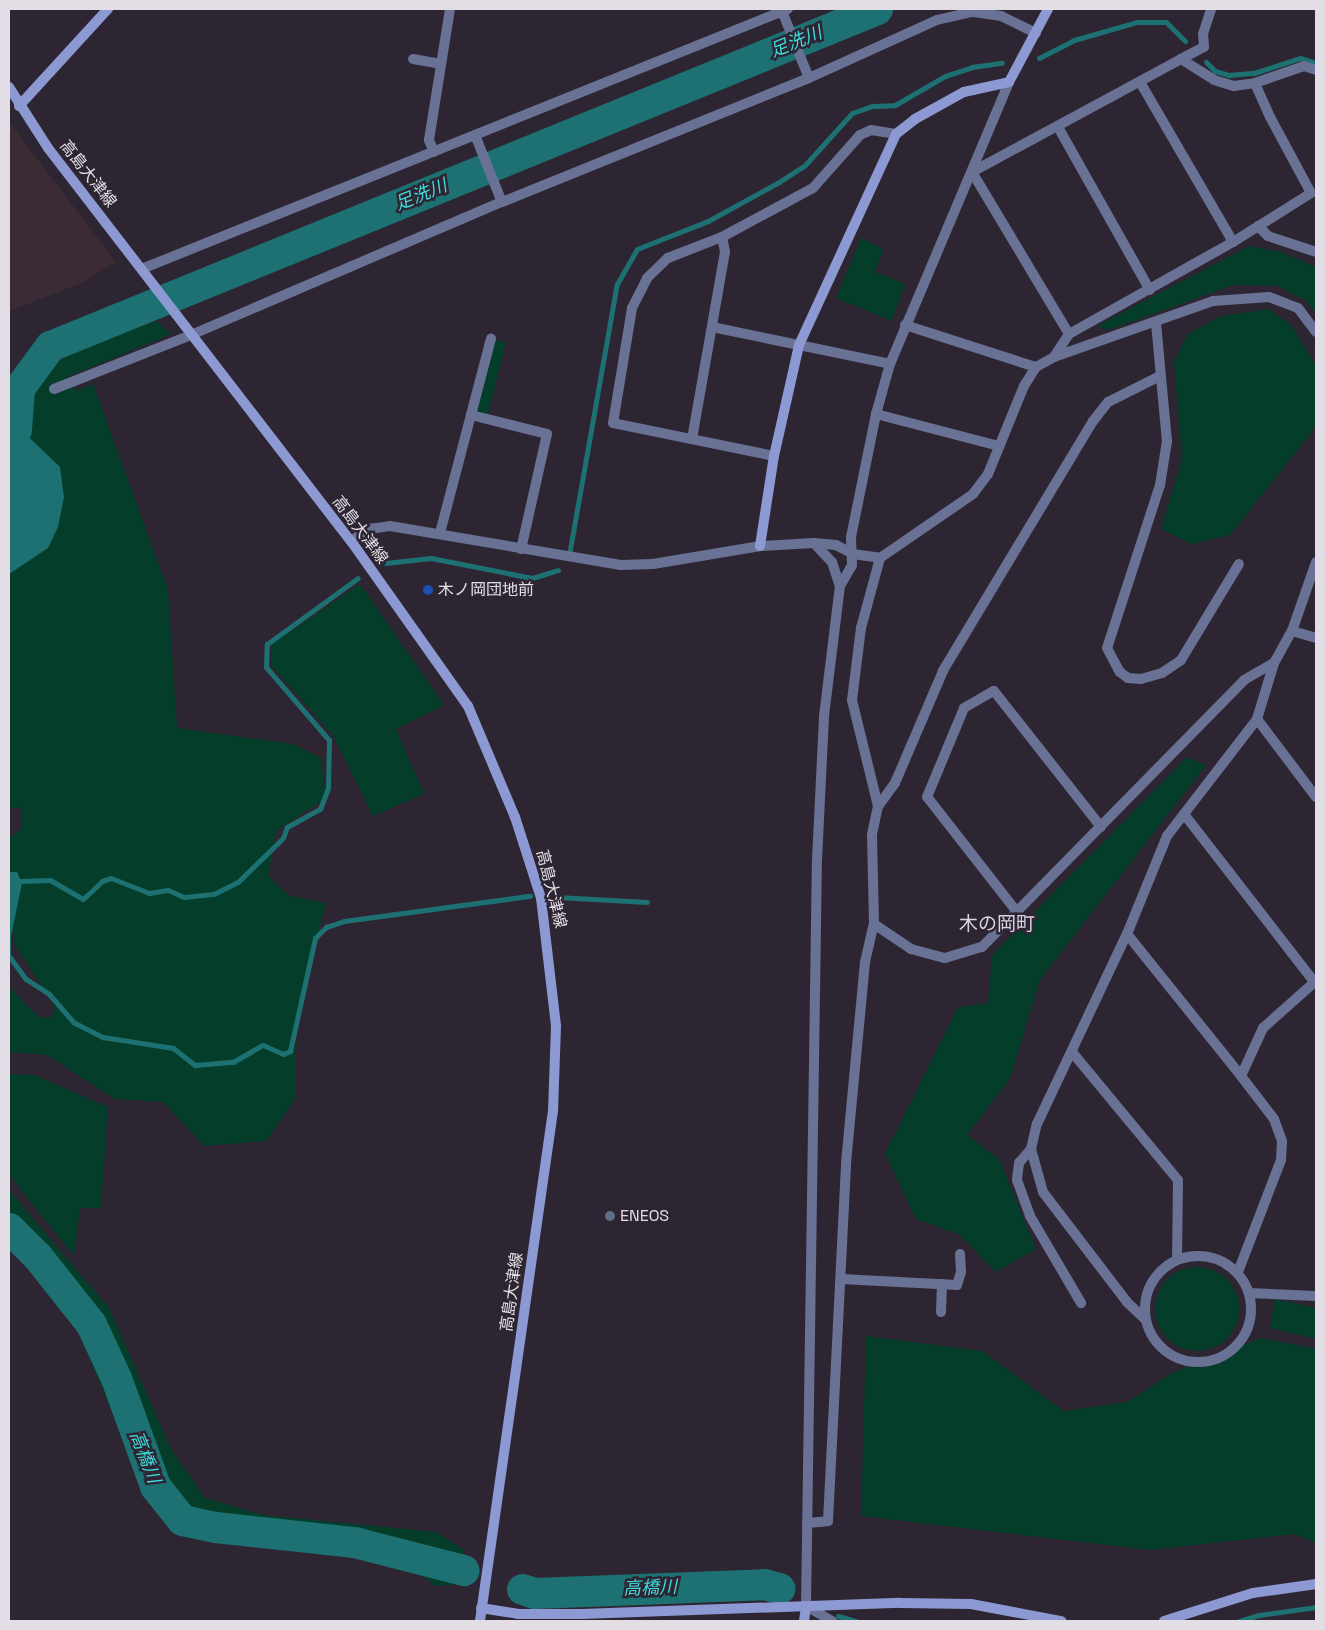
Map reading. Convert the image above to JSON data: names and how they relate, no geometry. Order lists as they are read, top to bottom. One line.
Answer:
{"streets":{"main road":["高島大津線"]},"districts":["木の岡町"],"water":["足洗川","高橋川"],"places":["木ノ岡団地前","ENEOS"]}
